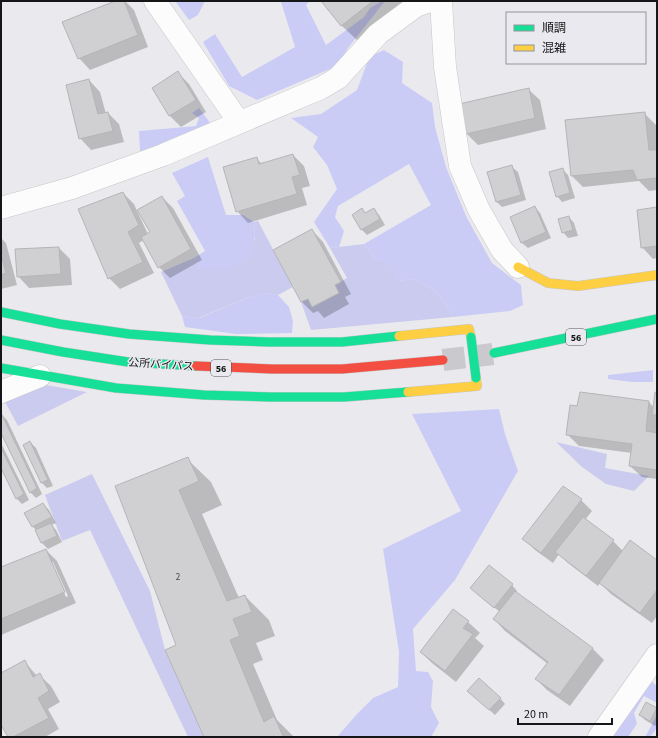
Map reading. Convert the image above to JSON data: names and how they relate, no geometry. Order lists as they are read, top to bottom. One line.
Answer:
{"streets":{"street":["56","公所バイパス"]},"house_numbers":["2"],"legend":["順調","混雑"],"scale_bar":"20 m"}
